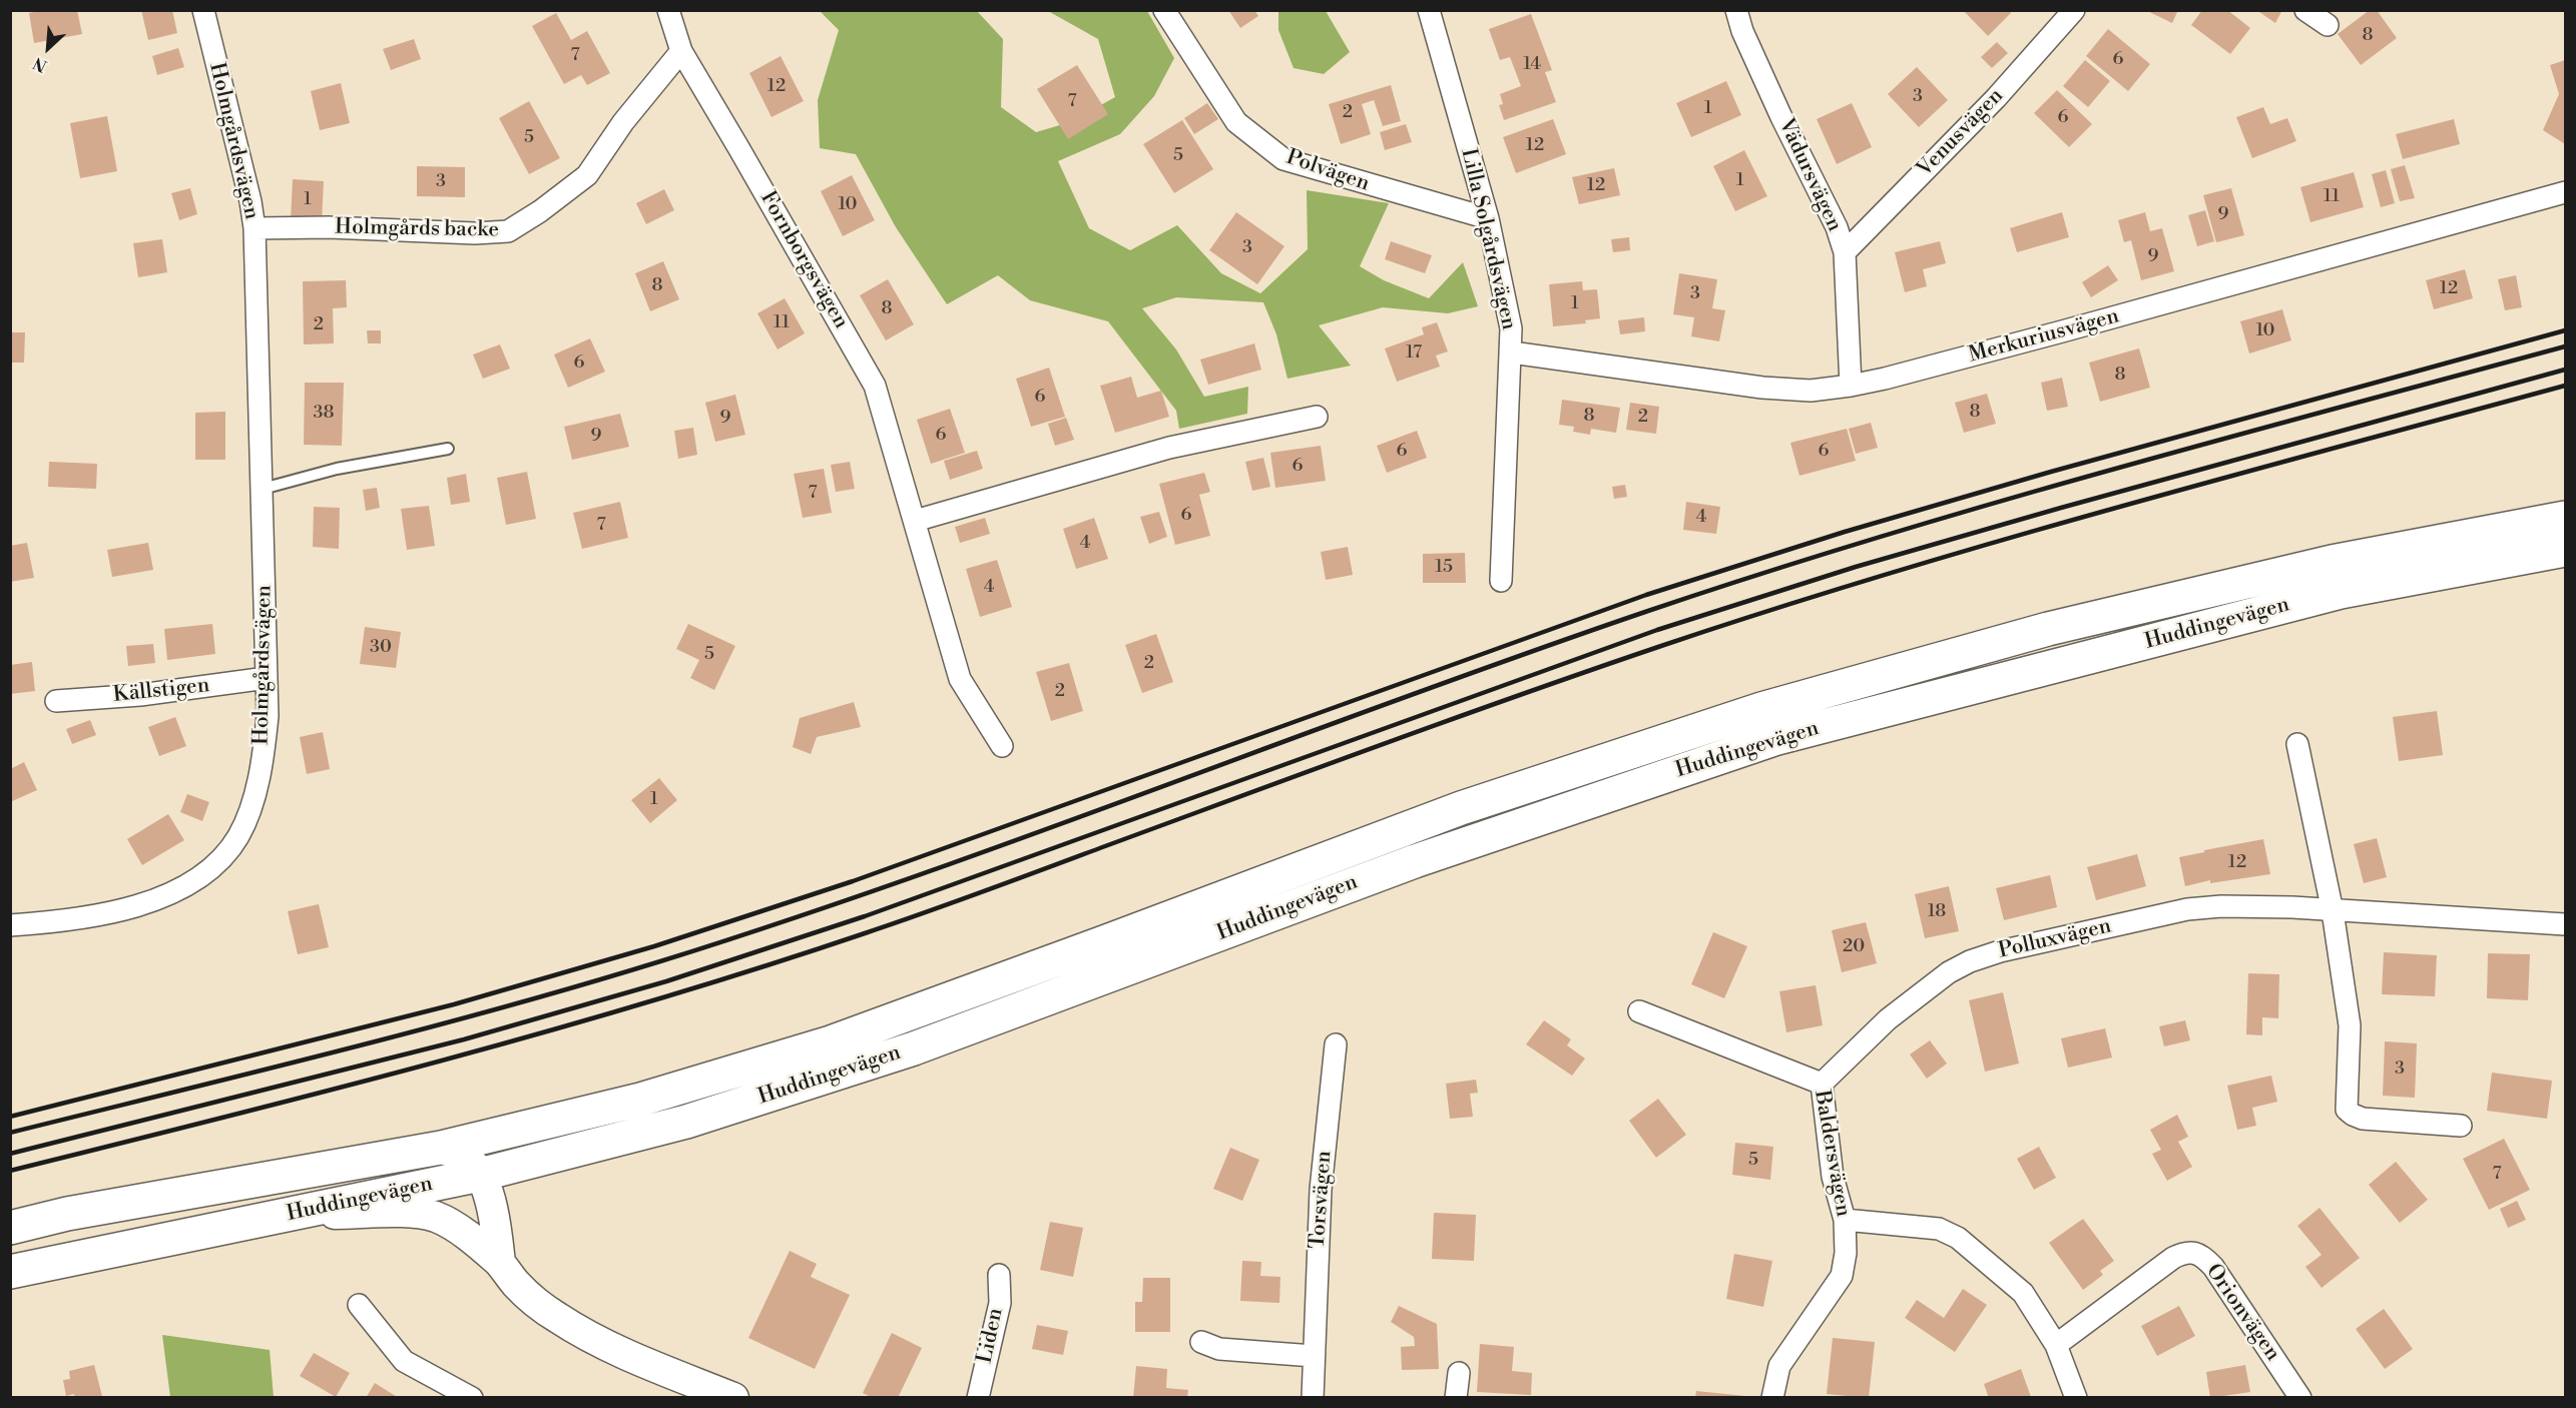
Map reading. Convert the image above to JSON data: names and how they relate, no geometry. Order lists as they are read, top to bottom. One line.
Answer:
{"streets":{"main road":["Huddingevägen"],"street":["Venusvägen","Holmgårdsvägen","Polvägen","Vädursvägen","Holmgårds backe","Lilla Solgårdsvägen","Fornborgsvägen","Merkuriusvägen","Källstigen","Polluxvägen","Baldersvägen","Torsvägen","Orionvägen","Liden"]},"crossings":[["Venusvägen","Vädursvägen"],["Holmgårdsvägen","Holmgårds backe"],["Holmgårdsvägen","Källstigen"],["Polvägen","Lilla Solgårdsvägen"],["Vädursvägen","Merkuriusvägen"],["Holmgårds backe","Fornborgsvägen"],["Lilla Solgårdsvägen","Merkuriusvägen"],["Polluxvägen","Baldersvägen"]],"house_numbers":["8","7","6","14","12","3","7","1","2","6","5","12","5","1","3","12","11","1","10","9","3","9","8","12","3","1","8","11","2","10","17","6","8","6","8","38","8","2","9","6","9","6","6","6","7","6","4","7","4","15","4","30","5","2","2","1","12","18","20","3","5","7"],"north":"bottom left"}
